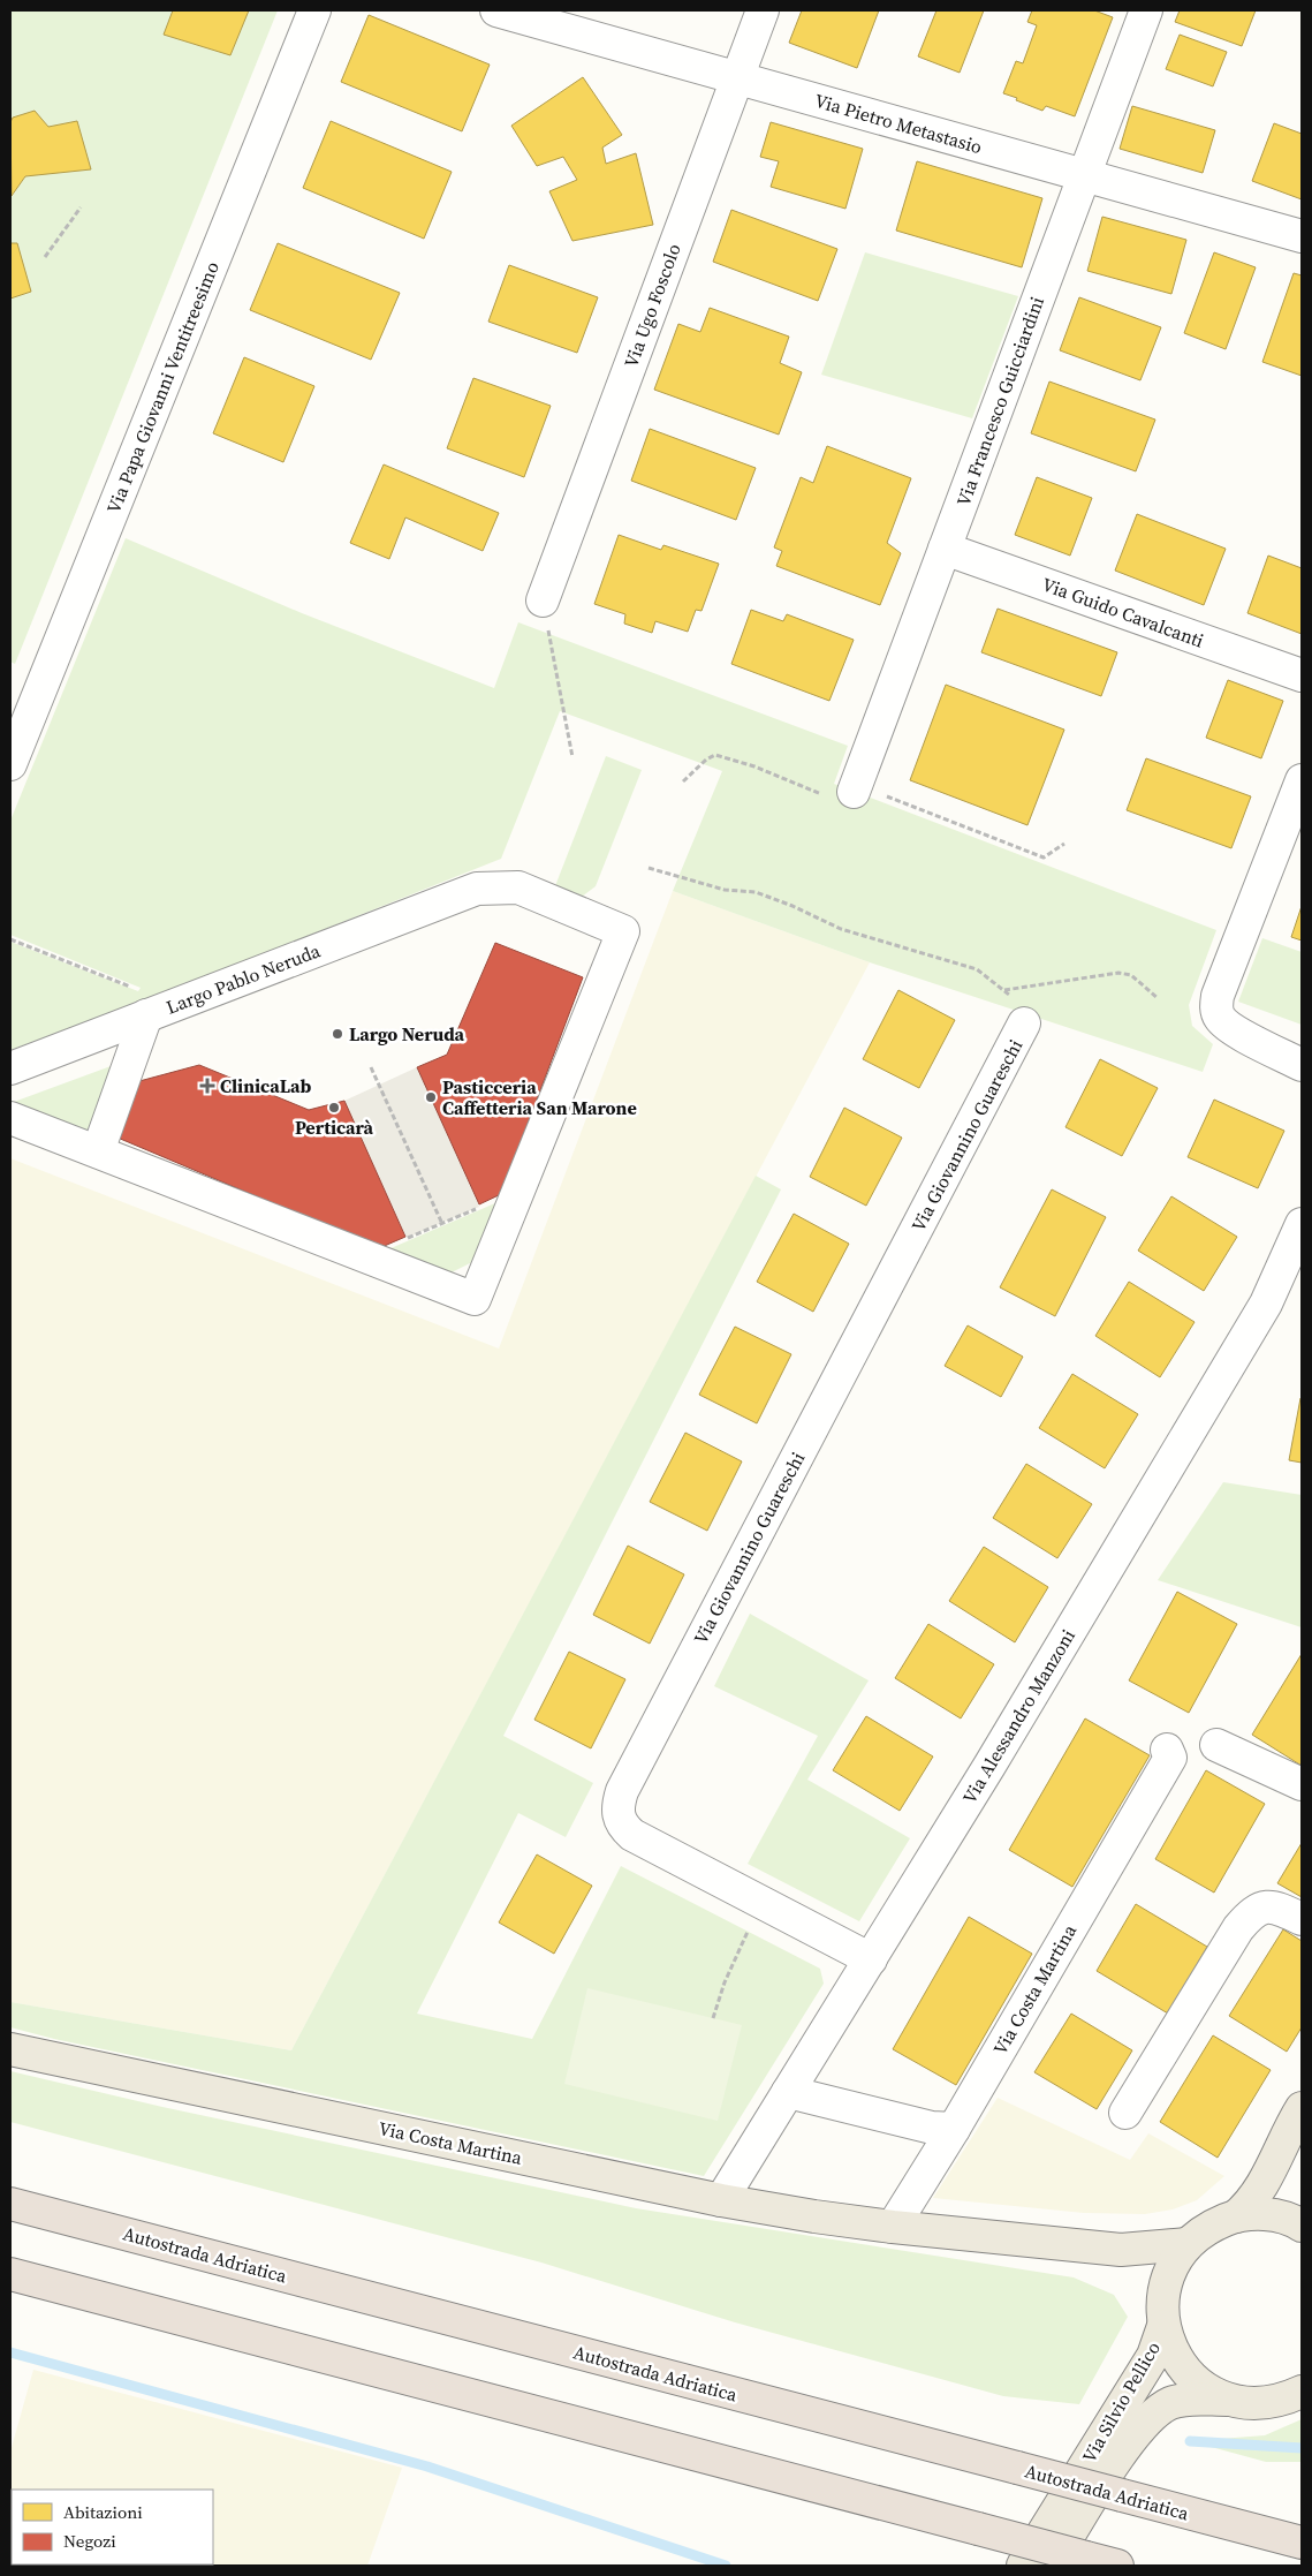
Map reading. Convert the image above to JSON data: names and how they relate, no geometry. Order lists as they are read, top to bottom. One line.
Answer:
{"streets":{"highway":["Autostrada Adriatica"],"main road":["Via Costa Martina","Via Silvio Pellico"],"street":["Via Pietro Metastasio","Via Ugo Foscolo","Via Papa Giovanni Ventitreesimo","Via Francesco Guicciardini","Via Guido Cavalcanti","Largo Pablo Neruda","Via Giovannino Guareschi","Via Alessandro Manzoni"]},"crossings":[["Via Pietro Metastasio","Via Ugo Foscolo"],["Via Pietro Metastasio","Via Francesco Guicciardini"],["Via Francesco Guicciardini","Via Guido Cavalcanti"],["Via Giovannino Guareschi","Via Alessandro Manzoni"],["Via Alessandro Manzoni","Via Costa Martina"],["Via Costa Martina","Via Silvio Pellico"]],"places":{"other":["Largo Neruda","Pasticceria Caffetteria San Marone","Perticarà"],"health":["ClinicaLab"]},"legend":["Abitazioni","Negozi"]}
